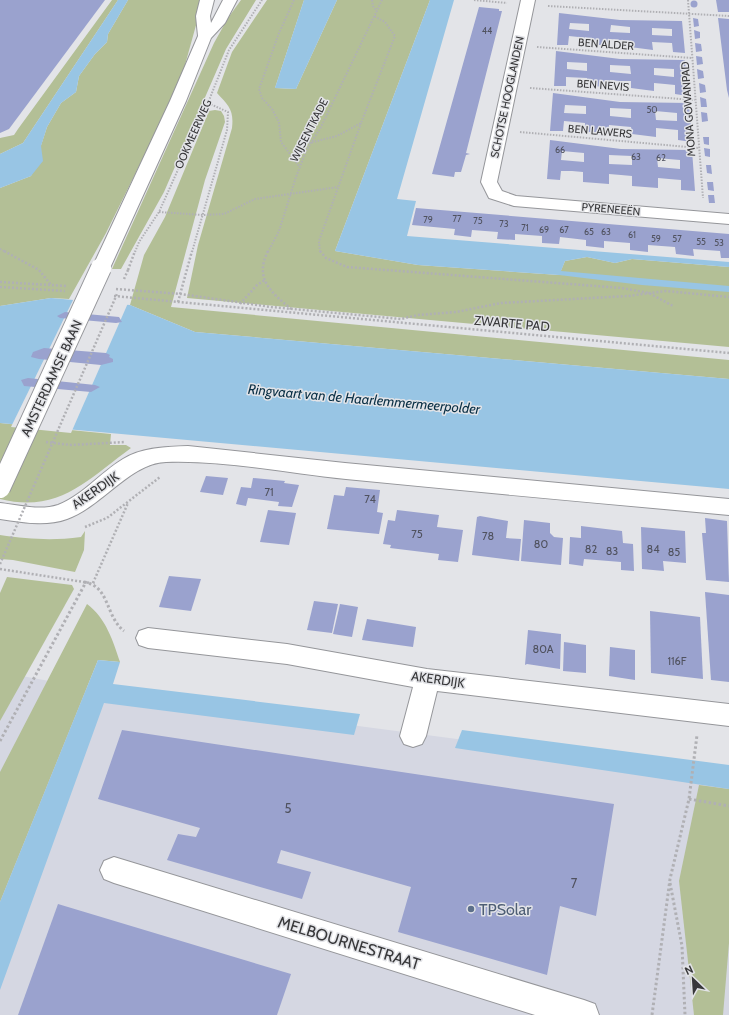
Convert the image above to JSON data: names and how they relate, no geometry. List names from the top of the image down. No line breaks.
{"streets":{"street":["SCHOTSE HOOGLANDEN","PYRENEEËN","AMSTERDAMSE BAAN","AKERDIJK","MELBOURNESTRAAT"],"path":["BEN ALDER","BEN NEVIS","MONA GOWANPAD","WIJSENTKADE","BEN LAWERS","OOKMEERWEG","ZWARTE PAD"]},"crossings":[["BEN ALDER","SCHOTSE HOOGLANDEN"],["BEN ALDER","MONA GOWANPAD"],["BEN NEVIS","SCHOTSE HOOGLANDEN"],["BEN NEVIS","MONA GOWANPAD"],["SCHOTSE HOOGLANDEN","BEN LAWERS"],["SCHOTSE HOOGLANDEN","PYRENEEËN"],["MONA GOWANPAD","BEN LAWERS"],["MONA GOWANPAD","PYRENEEËN"]],"water":["Ringvaart van de Haarlemmermeerpolder"],"places":["TPSolar"],"house_numbers":["44","50","66","63","62","77","79","75","73","71","69","67","65","63","61","59","57","55","53","71","74","75","78","80","82","84","83","85","80A","116F","5","7"],"north":"top left"}
